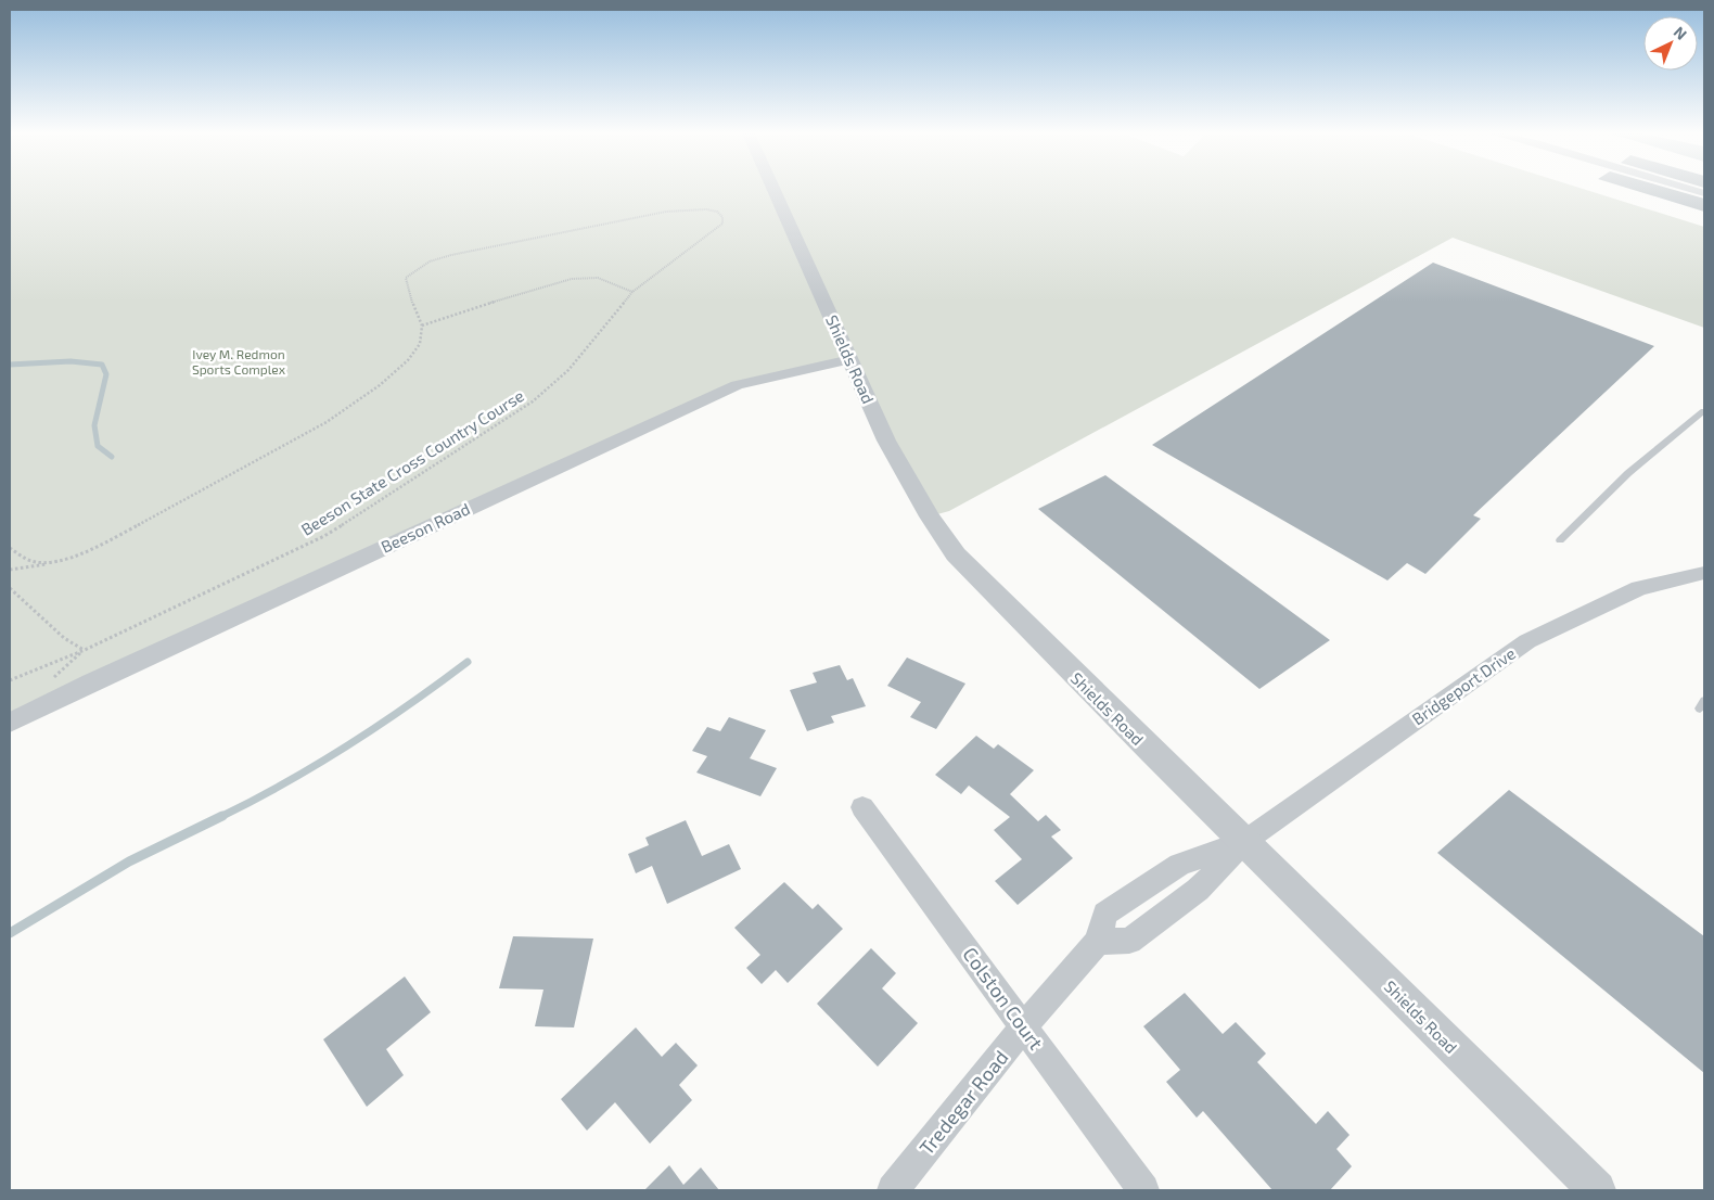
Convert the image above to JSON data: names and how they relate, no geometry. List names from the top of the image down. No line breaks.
{"streets":{"street":["Shields Road","Beeson Road","Bridgeport Drive","Colston Court","Tredegar Road"],"path":["Beeson State Cross Country Course"]},"crossings":[["Shields Road","Beeson Road"],["Shields Road","Bridgeport Drive"],["Shields Road","Tredegar Road"],["Bridgeport Drive","Tredegar Road"],["Colston Court","Tredegar Road"]],"parks":["Ivey M. Redmon Sports Complex"],"north":"top right"}
